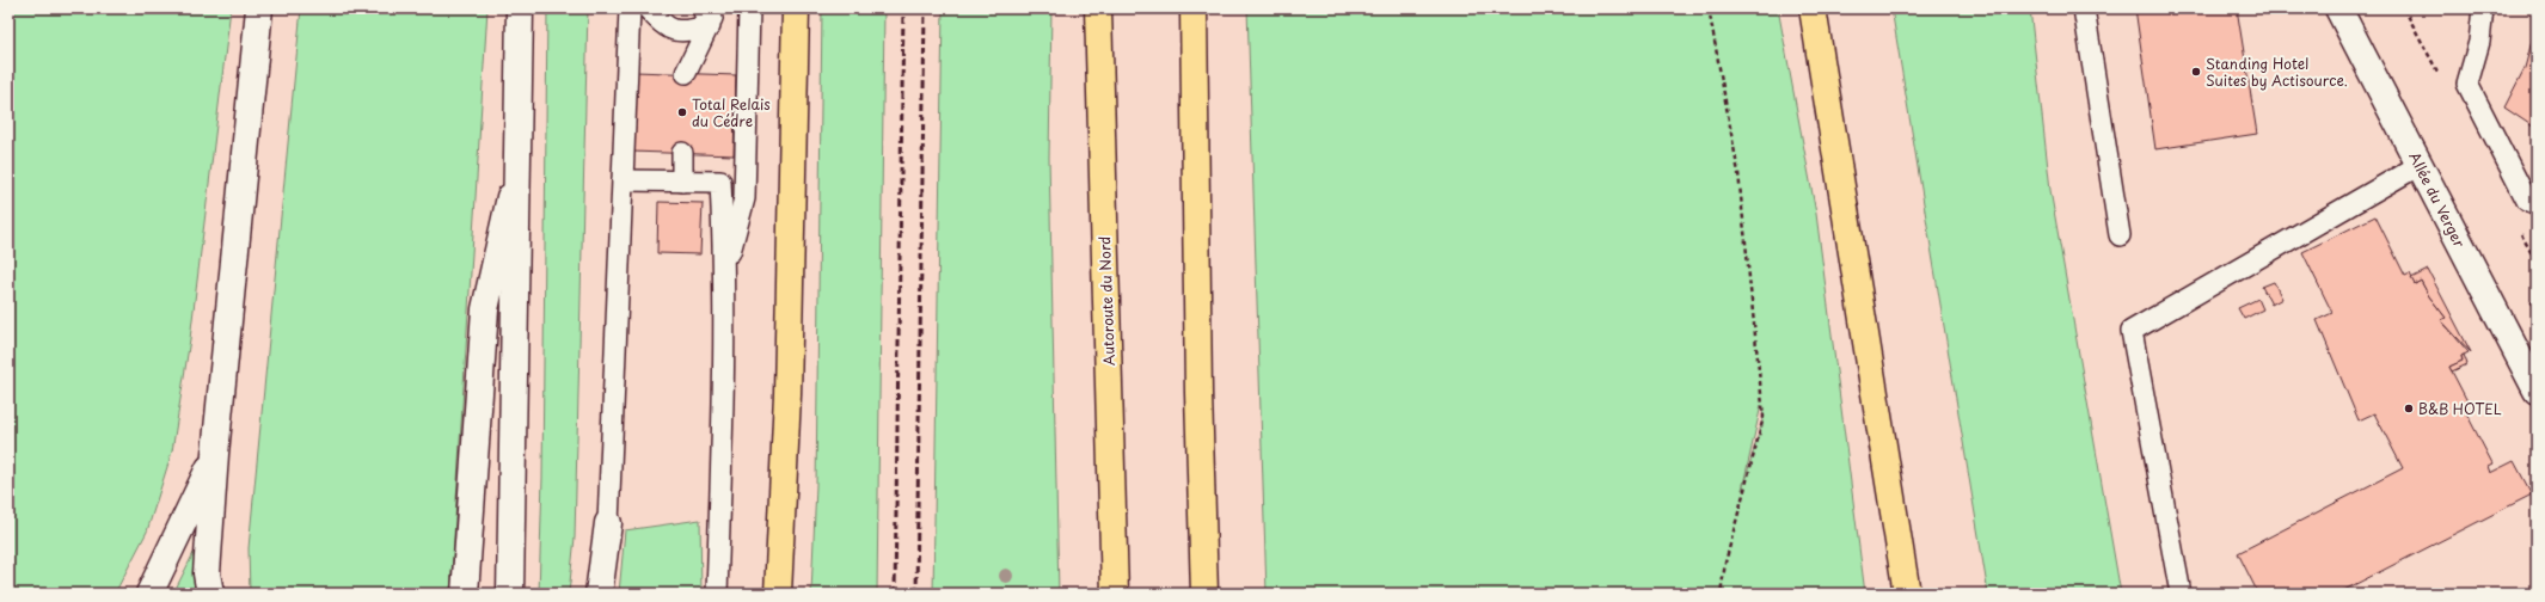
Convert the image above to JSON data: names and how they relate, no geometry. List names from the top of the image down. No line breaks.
{"streets":{"highway":["Autoroute du Nord"],"street":["Allée du Verger"]},"places":["Standing Hotel Suites by Actisource.","Total Relais du Cédre","B&B HOTEL"]}
